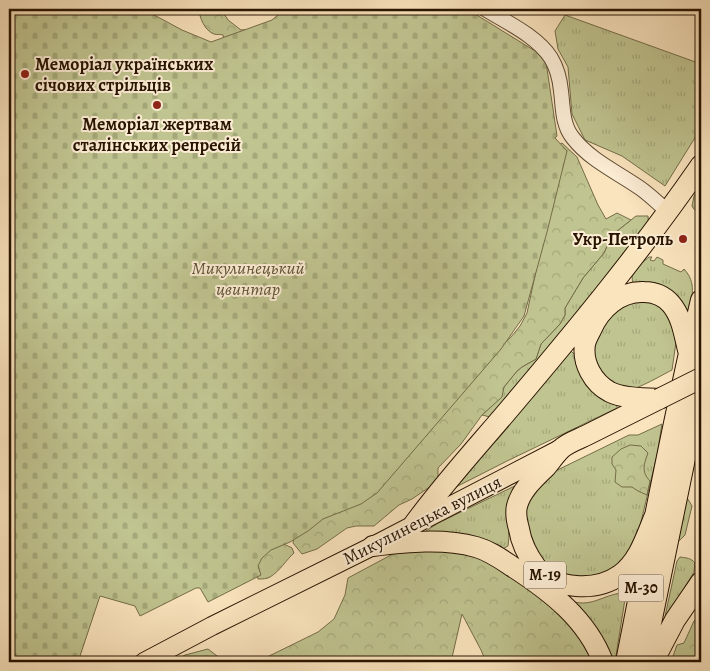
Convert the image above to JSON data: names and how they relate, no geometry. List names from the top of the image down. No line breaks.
{"streets":{"highway":["Микулинецька вулиця","М-19","М-30"]},"crossings":[["Микулинецька вулиця","М-19"],["Микулинецька вулиця","М-30"],["М-19","М-30"]],"parks":["Микулинецький цвинтар"],"places":["Меморіал українських січових стрільців","Меморіал жертвам сталінських репресій","Укр-Петроль"]}
